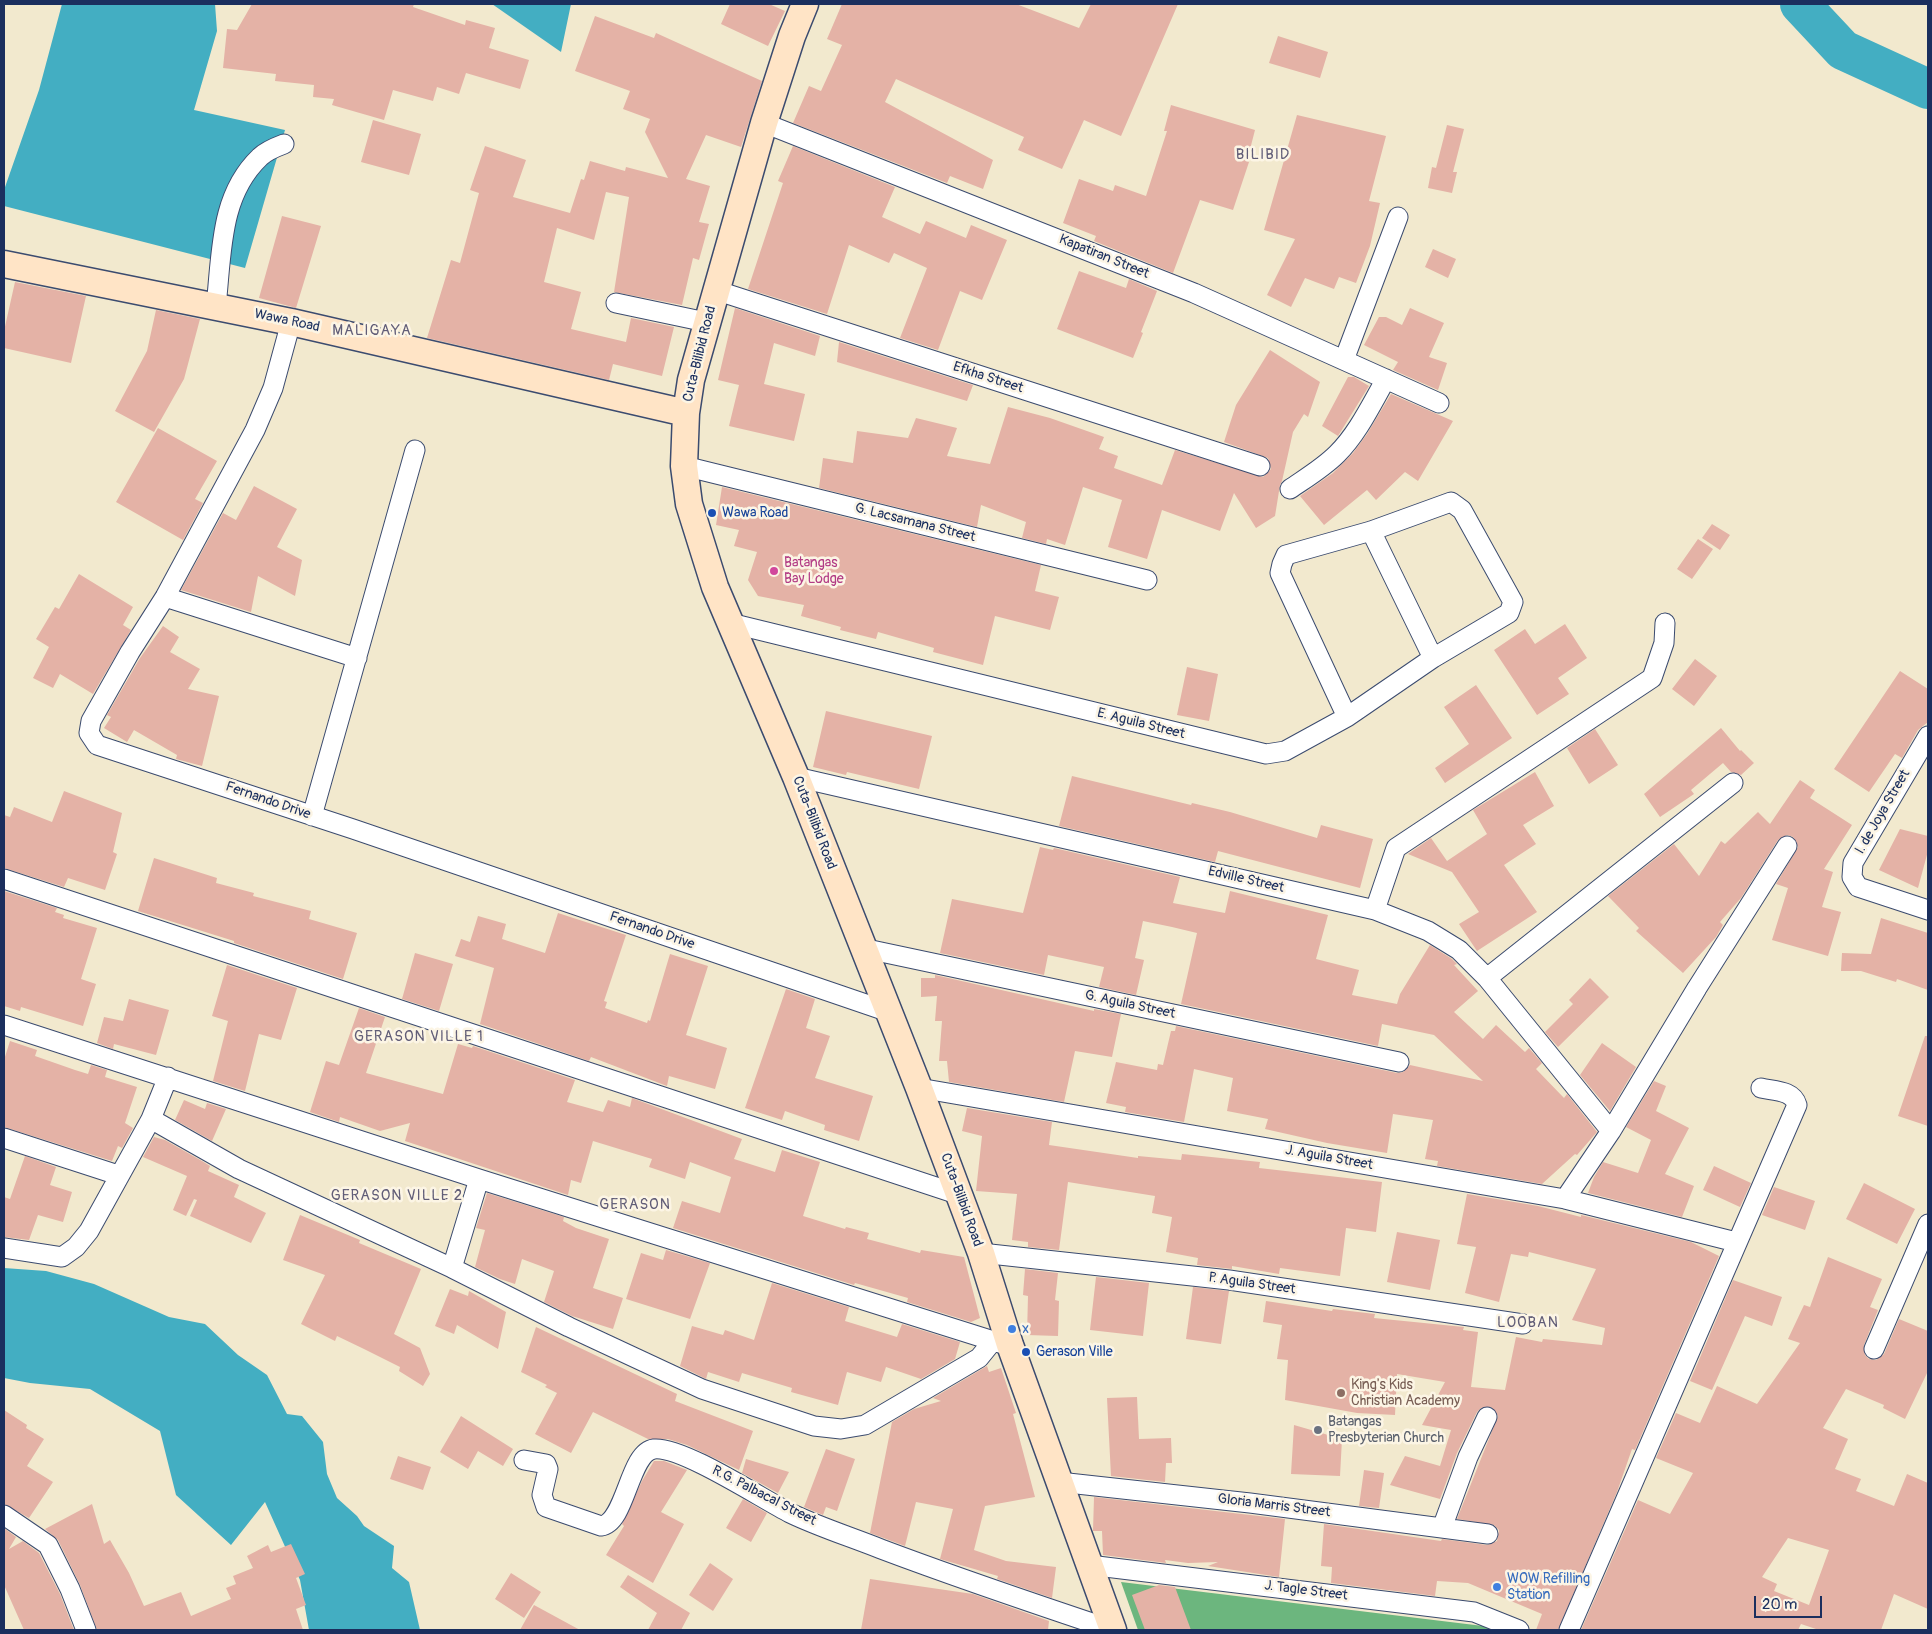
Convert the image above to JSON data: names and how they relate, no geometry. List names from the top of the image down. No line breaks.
{"streets":{"street":["Kapatiran Street","Wawa Road","Cuta-Bilibid Road","Efkha Street","G. Lacsamana Street","E. Aguila Street","Fernando Drive","I. de Joya Street","Edville Street","G. Aguila Street","J. Aguila Street","P. Aguila Street","R.G. Palbacal Street","Gloria Marris Street","J. Tagle Street"]},"crossings":[["Kapatiran Street","Cuta-Bilibid Road"],["Wawa Road","Cuta-Bilibid Road"],["Wawa Road","Fernando Drive"],["Cuta-Bilibid Road","Efkha Street"],["Cuta-Bilibid Road","G. Lacsamana Street"],["Cuta-Bilibid Road","E. Aguila Street"],["Cuta-Bilibid Road","Fernando Drive"],["Cuta-Bilibid Road","Edville Street"],["Cuta-Bilibid Road","G. Aguila Street"],["Cuta-Bilibid Road","J. Aguila Street"],["Cuta-Bilibid Road","P. Aguila Street"],["Cuta-Bilibid Road","R.G. Palbacal Street"],["Cuta-Bilibid Road","Gloria Marris Street"],["Cuta-Bilibid Road","J. Tagle Street"]],"districts":["BILIBID","MALIGAYA","GERASON VILLE 1","GERASON VILLE 2","GERASON","LOOBAN"],"places":["Wawa Road","Batangas Bay Lodge","x","Gerason Ville","King's Kids Christian Academy","Batangas Presbyterian Church","WOW Refilling Station"],"scale_bar":"20 m"}
